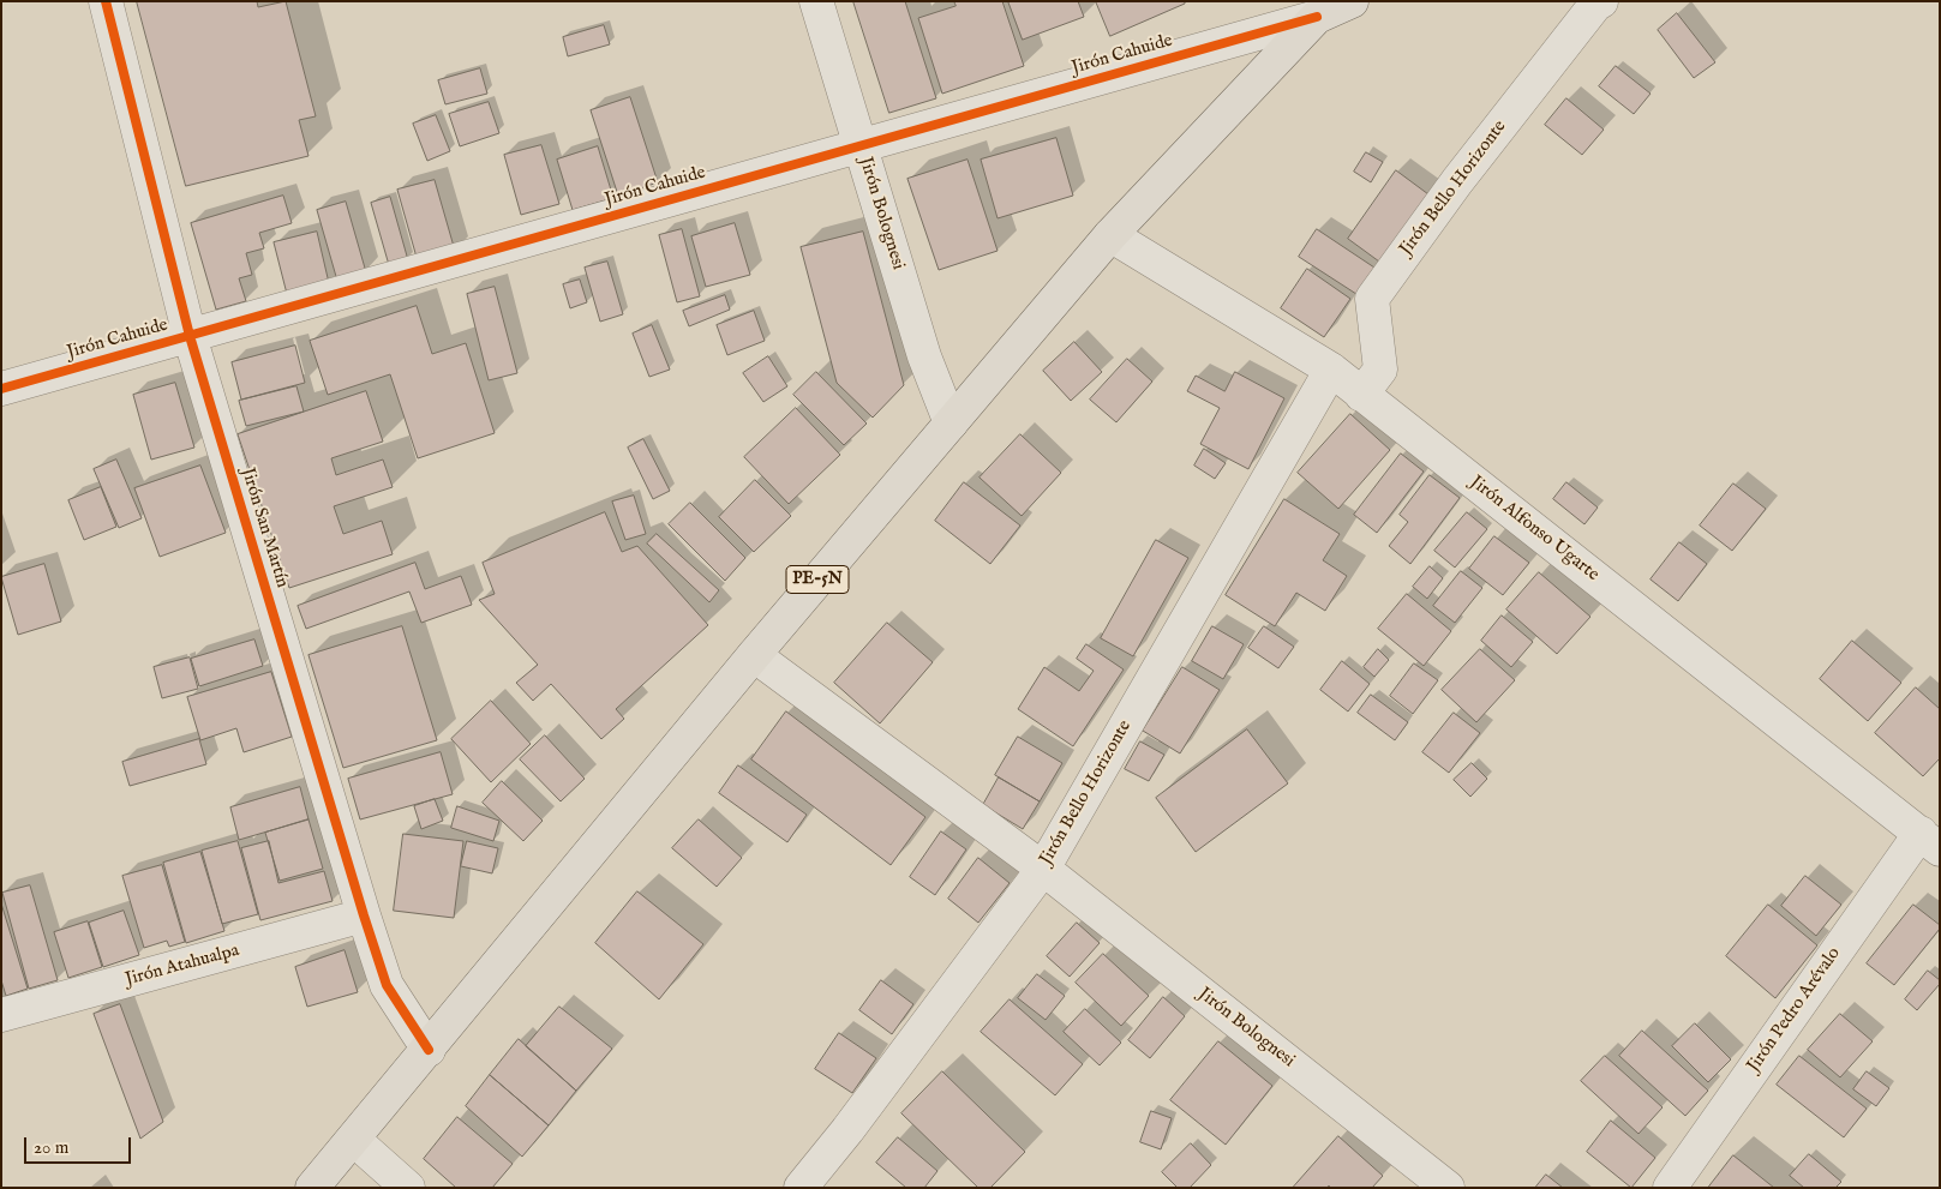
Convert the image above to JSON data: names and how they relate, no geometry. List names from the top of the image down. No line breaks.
{"streets":{"highway":["PE-5N"],"street":["Jirón Cahuide","Jirón Bello Horizonte","Jirón Bolognesi","Jirón San Martín","Jirón Alfonso Ugarte","Jirón Atahualpa","Jirón Pedro Arévalo"]},"crossings":[["Jirón Cahuide","Jirón Bolognesi"],["Jirón Cahuide","Jirón San Martín"],["Jirón Cahuide","PE-5N"],["Jirón Bello Horizonte","Jirón Bolognesi"],["Jirón Bello Horizonte","Jirón Alfonso Ugarte"],["Jirón Bolognesi","PE-5N"],["Jirón San Martín","PE-5N"],["Jirón San Martín","Jirón Atahualpa"],["Jirón Alfonso Ugarte","PE-5N"],["Jirón Alfonso Ugarte","Jirón Pedro Arévalo"]],"scale_bar":"20 m"}
